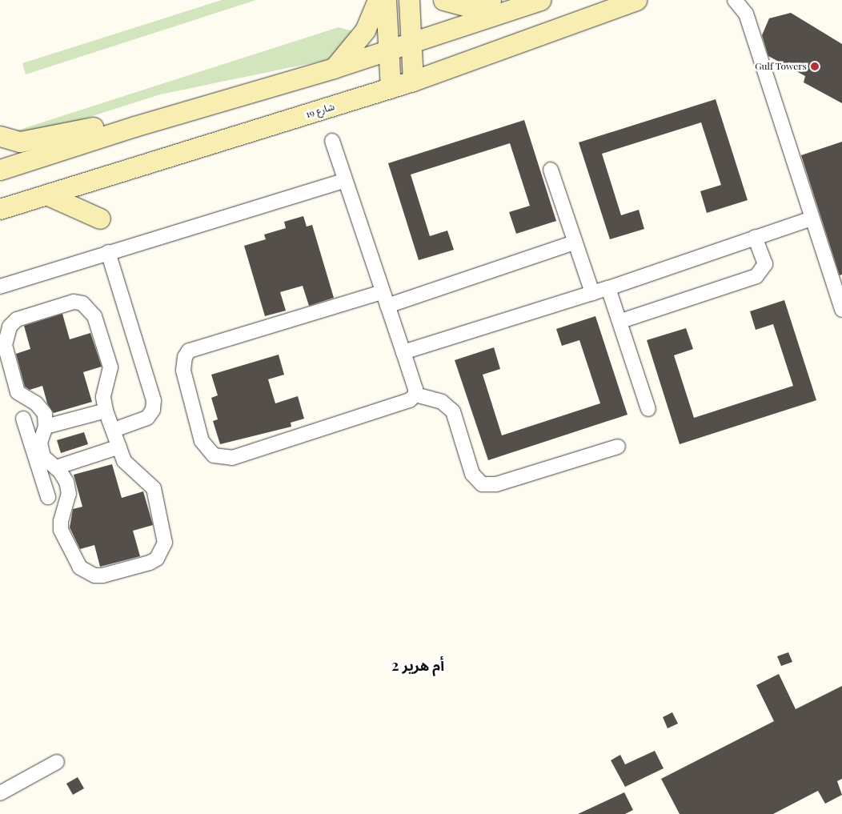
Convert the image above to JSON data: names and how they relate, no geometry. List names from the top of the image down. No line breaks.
{"streets":{"main road":["شارع 19"]},"districts":["أم هرير 2"],"places":["Gulf Towers"]}
